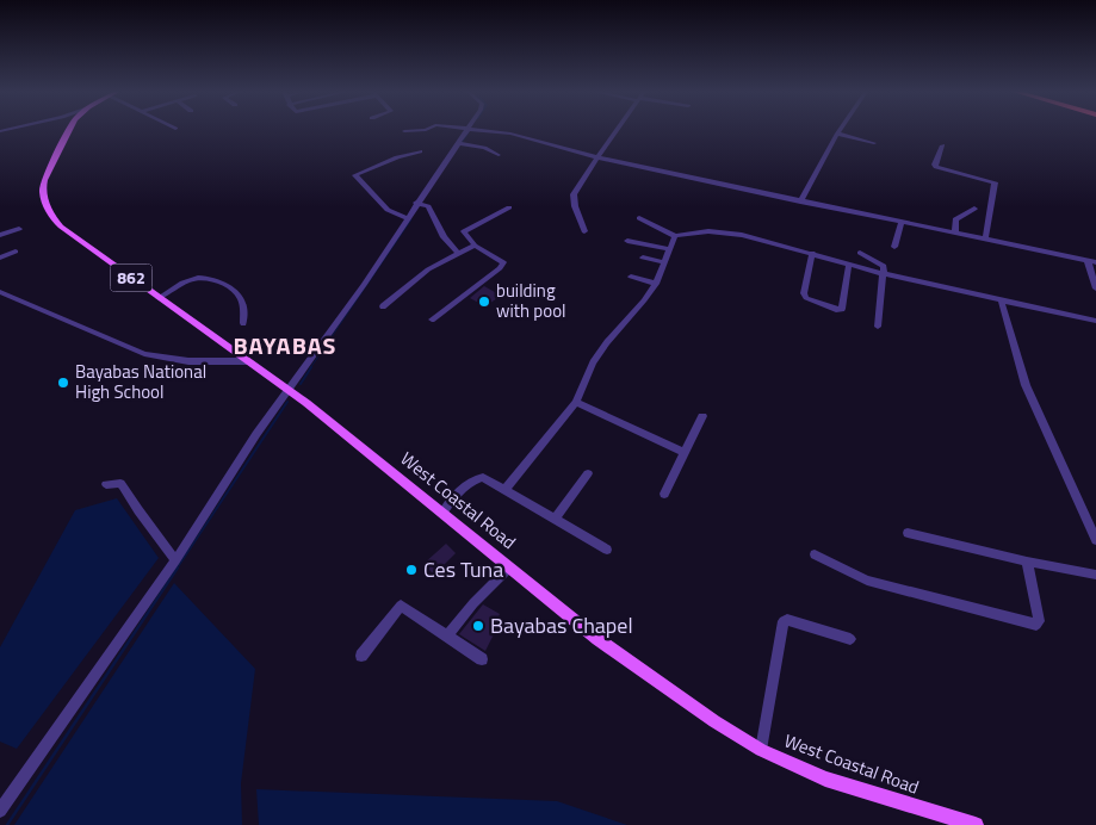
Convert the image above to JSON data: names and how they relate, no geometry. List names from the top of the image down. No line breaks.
{"streets":{"main road":["862","West Coastal Road"]},"districts":["BAYABAS"],"places":["building with pool","Bayabas National High School","Ces Tuna","Bayabas Chapel"]}
